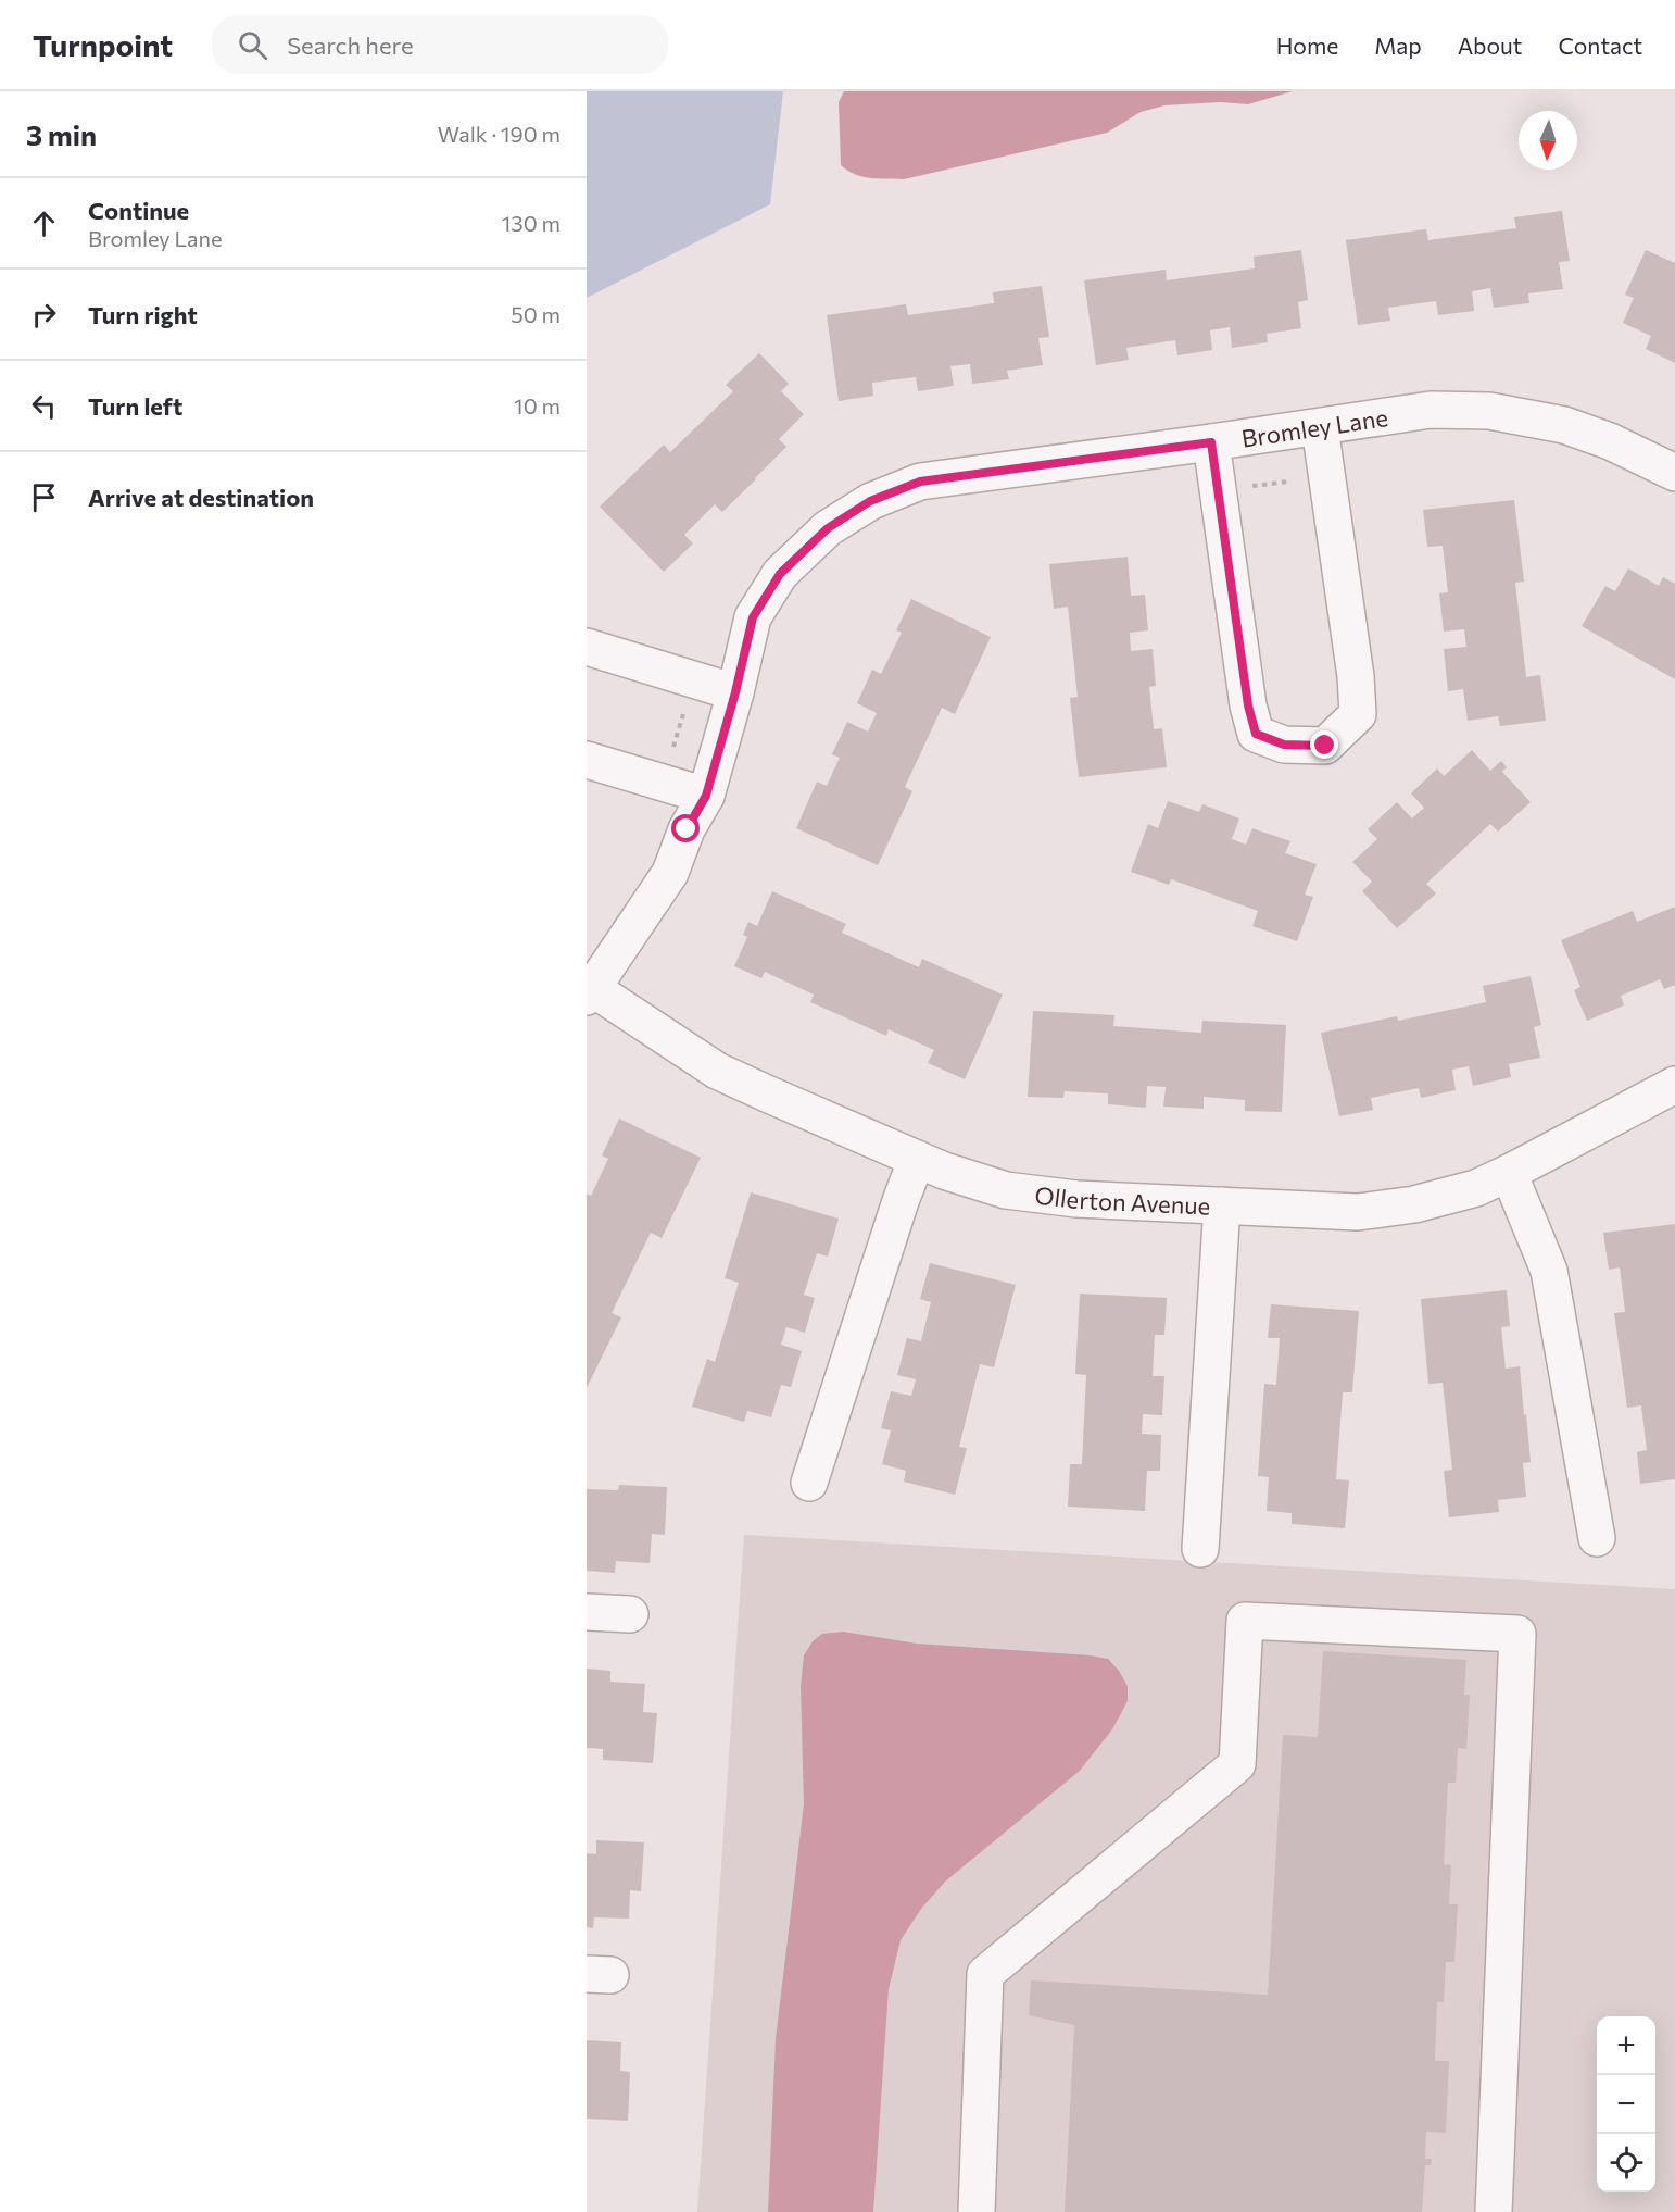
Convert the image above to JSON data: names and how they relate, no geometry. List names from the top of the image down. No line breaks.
{"streets":{"street":["Bromley Lane","Ollerton Avenue"]},"crossings":[["Bromley Lane","Ollerton Avenue"]],"north":"bottom","page":{"header":"Turnpoint","search":"Search here","nav":["Home","Map","About","Contact"],"heading":["3 min","Walk · 190 m"],"list":[["Continue","Bromley Lane","130 m"],["Turn right","50 m"],["Turn left","10 m"],"Arrive at destination"],"map_buttons":["+","−"]}}
